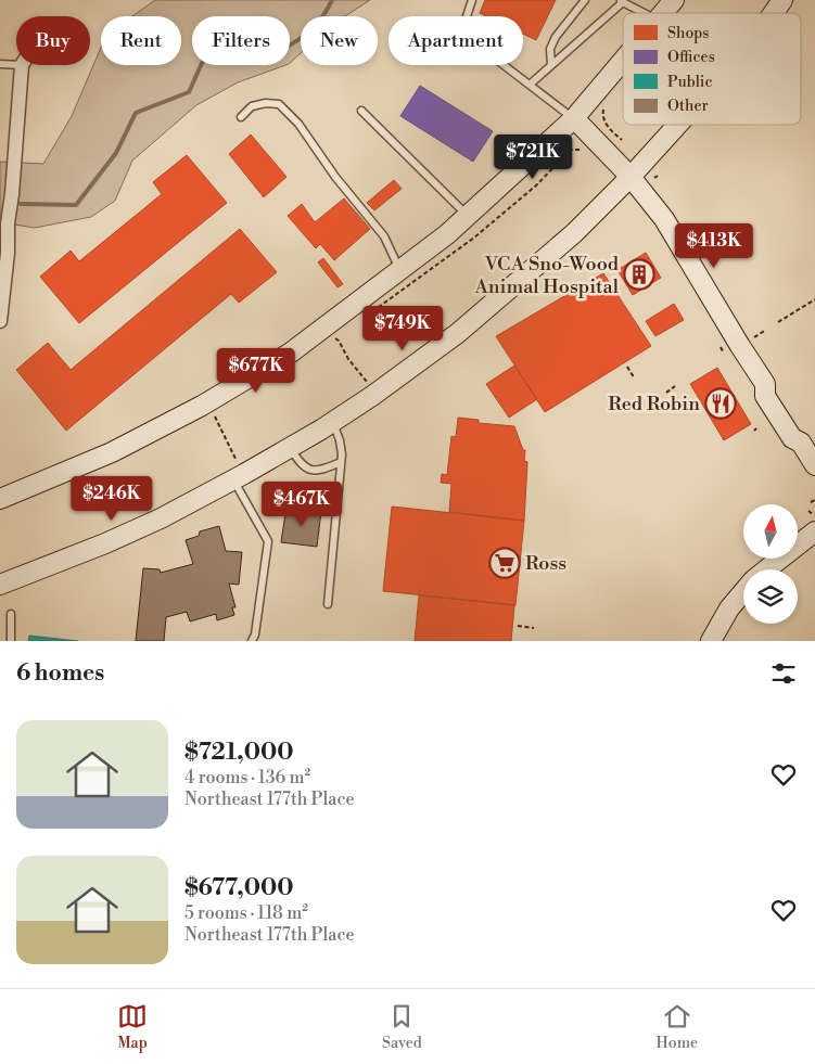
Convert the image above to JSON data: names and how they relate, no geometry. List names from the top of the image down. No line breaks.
{"places":{"building":["VCA Sno-Wood Animal Hospital"],"restaurant":["Red Robin"],"supermarket":["Ross"]},"legend":["Shops","Offices","Public","Other"],"north":"top","page":{"chip":["Buy","Rent","Filters","New","Apartment"],"price":["$721K","$413K","$749K","$677K","$246K","$467K"],"heading":"6 homes","list":[{"name":"$721,000","note":"4 rooms · 136 m² · Northeast 177th Place"},{"name":"$677,000","note":"5 rooms · 118 m² · Northeast 177th Place"}],"tabs":["Map","Saved","Home"]}}
